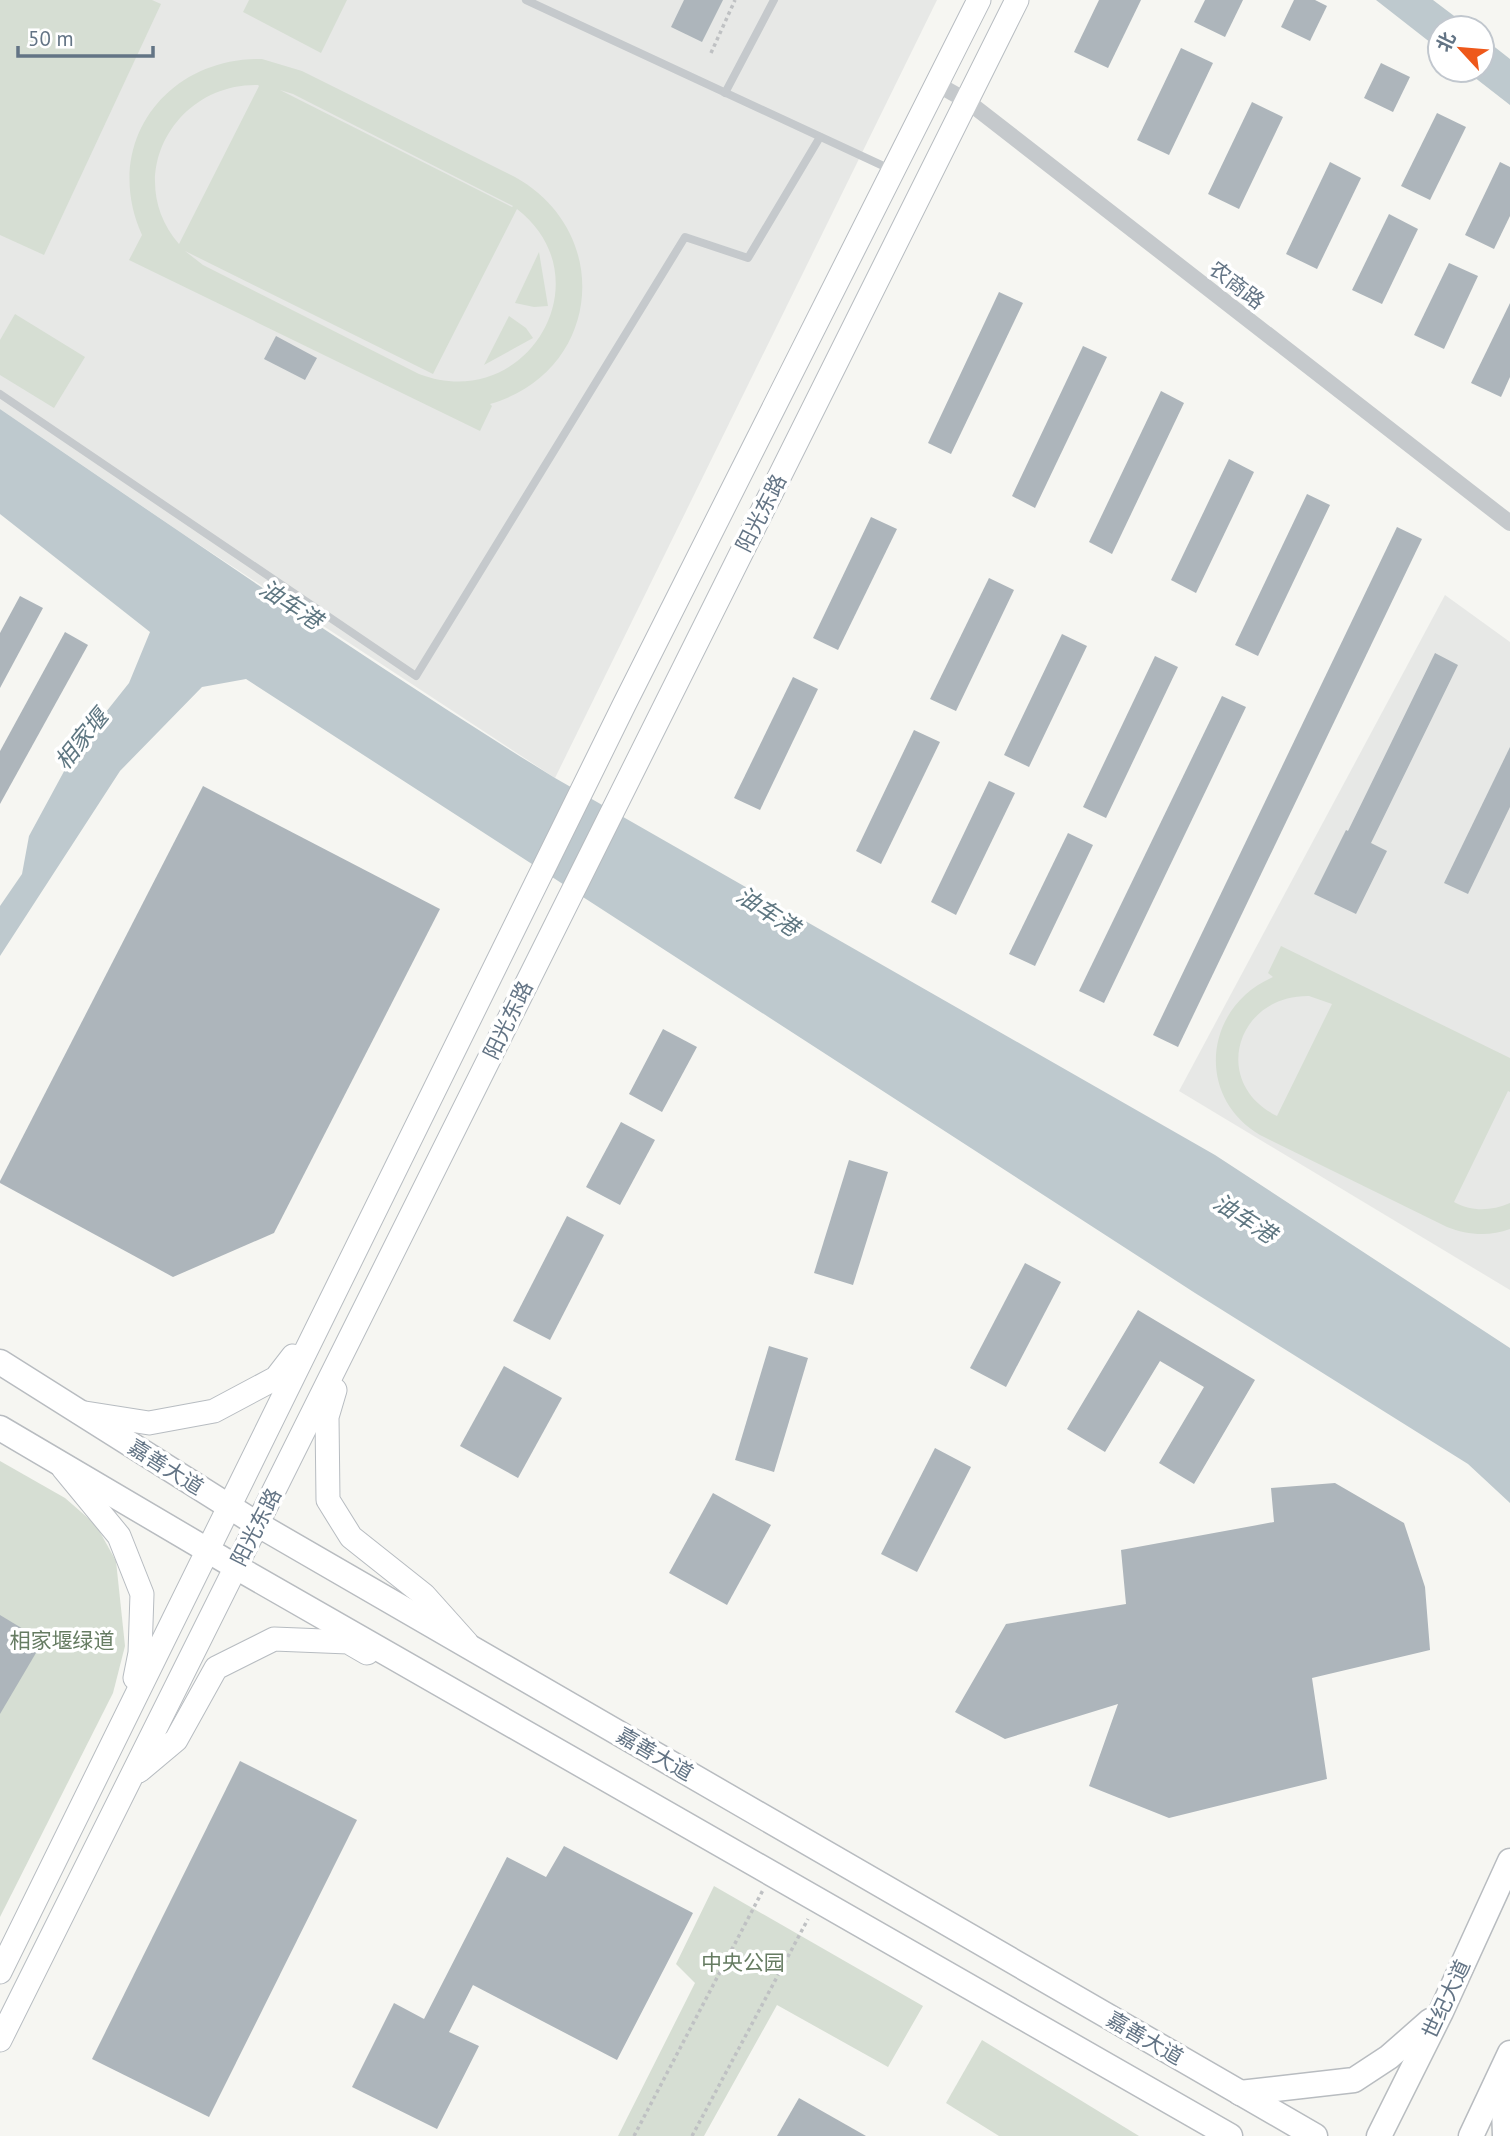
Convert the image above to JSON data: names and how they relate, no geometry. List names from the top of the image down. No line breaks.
{"streets":{"main road":["阳光东路","嘉善大道","世纪大道"],"street":["农商路"]},"crossings":[["农商路","阳光东路"],["阳光东路","嘉善大道"]],"water":["油车港","相家堰"],"parks":["相家堰绿道","中央公园"],"scale_bar":"50 m","north":"top left"}
